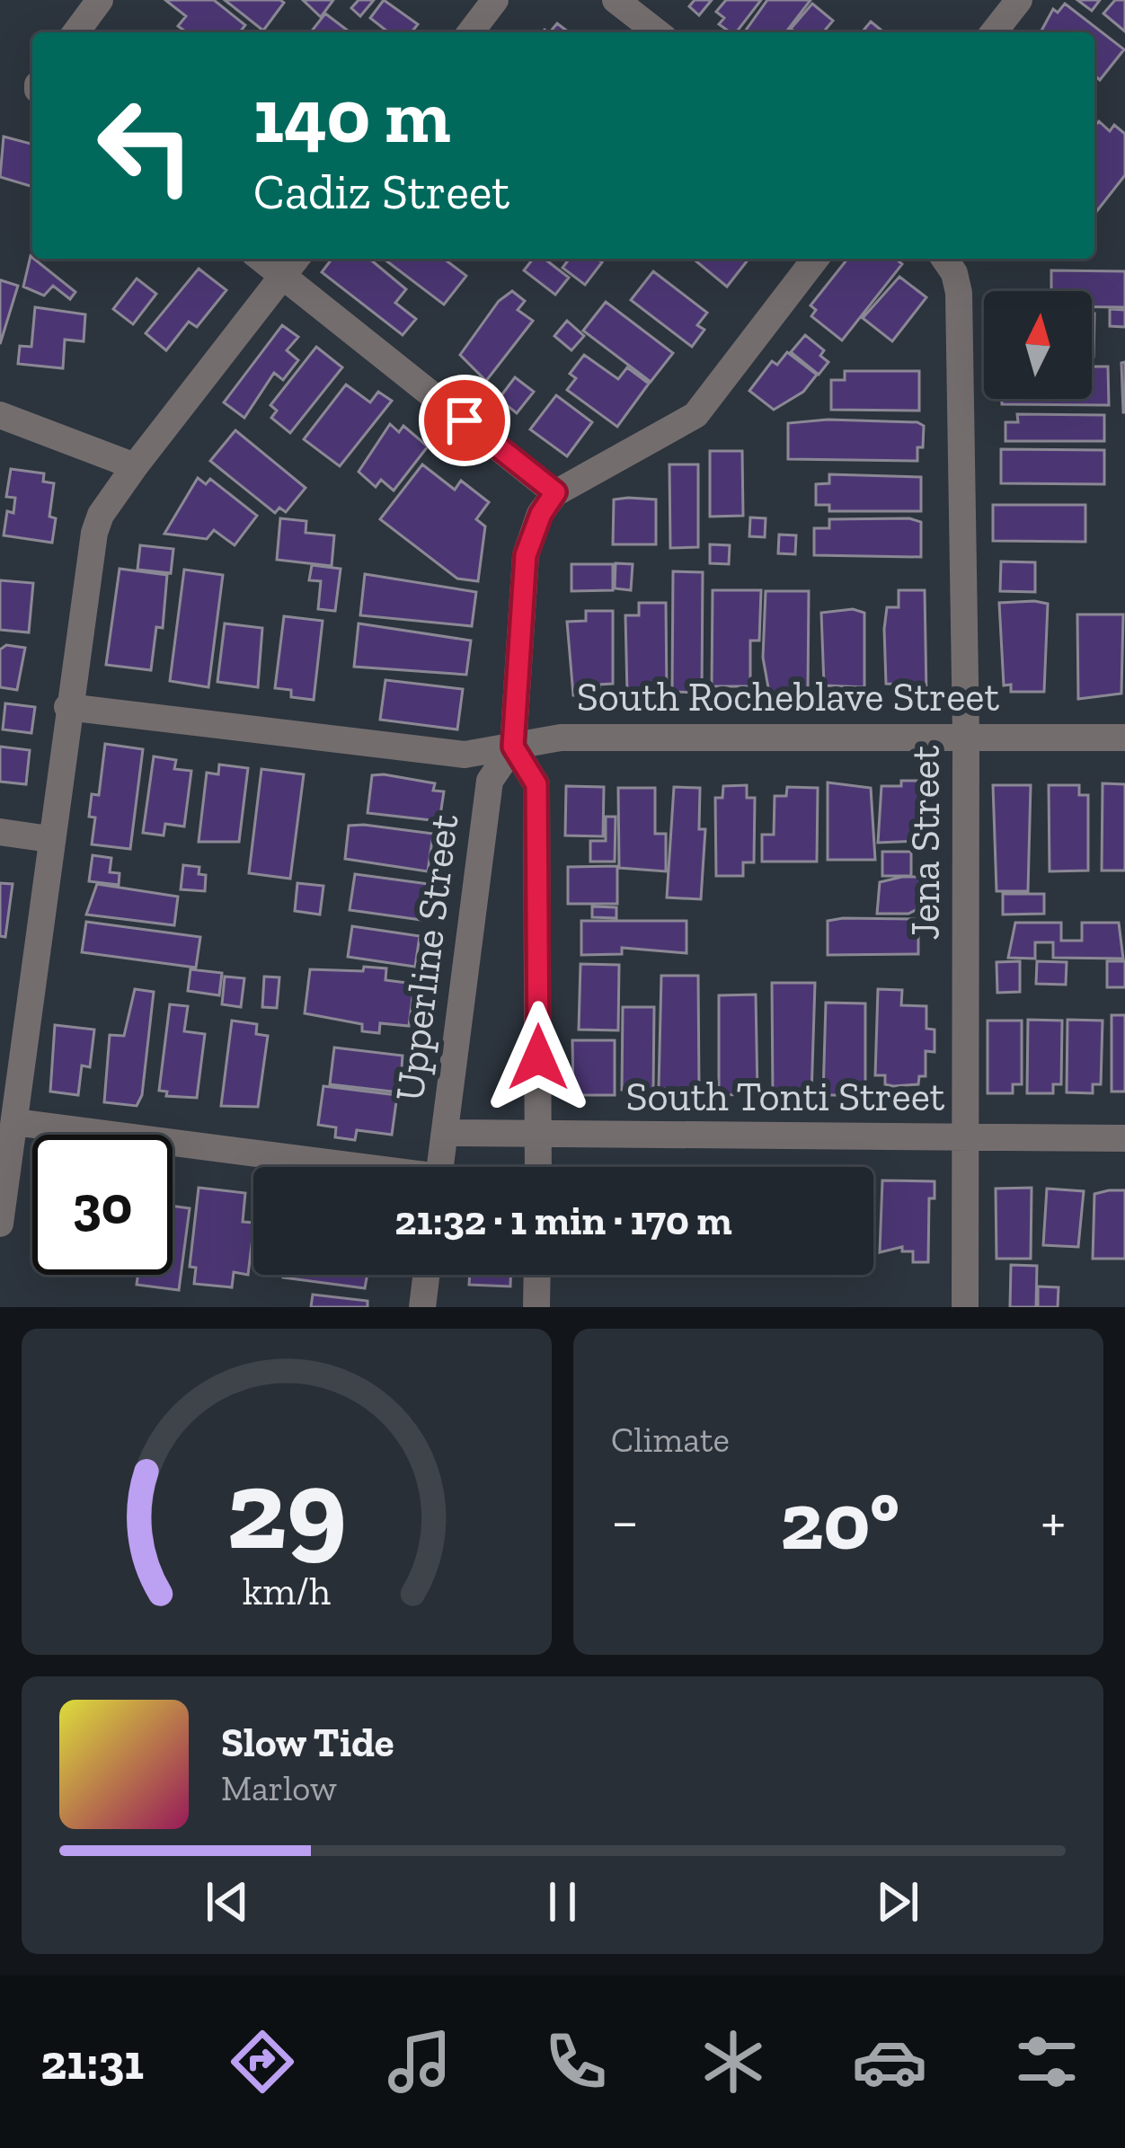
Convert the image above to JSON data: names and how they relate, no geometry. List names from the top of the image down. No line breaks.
{"streets":{"street":["South Rocheblave Street","Jena Street","Upperline Street","South Tonti Street"]},"crossings":[["South Rocheblave Street","Jena Street"],["South Rocheblave Street","Upperline Street"],["Jena Street","South Tonti Street"],["Upperline Street","South Tonti Street"]],"north":"top","page":{"turn":["140 m","Cadiz Street"],"limit":"30","trip":"21:32 · 1 min · 170 m","tile":"Climate","heat":["−","20°","+"],"song":["Slow Tide","Marlow"],"tabs":"21:31","gauge":["29","km/h"]}}
